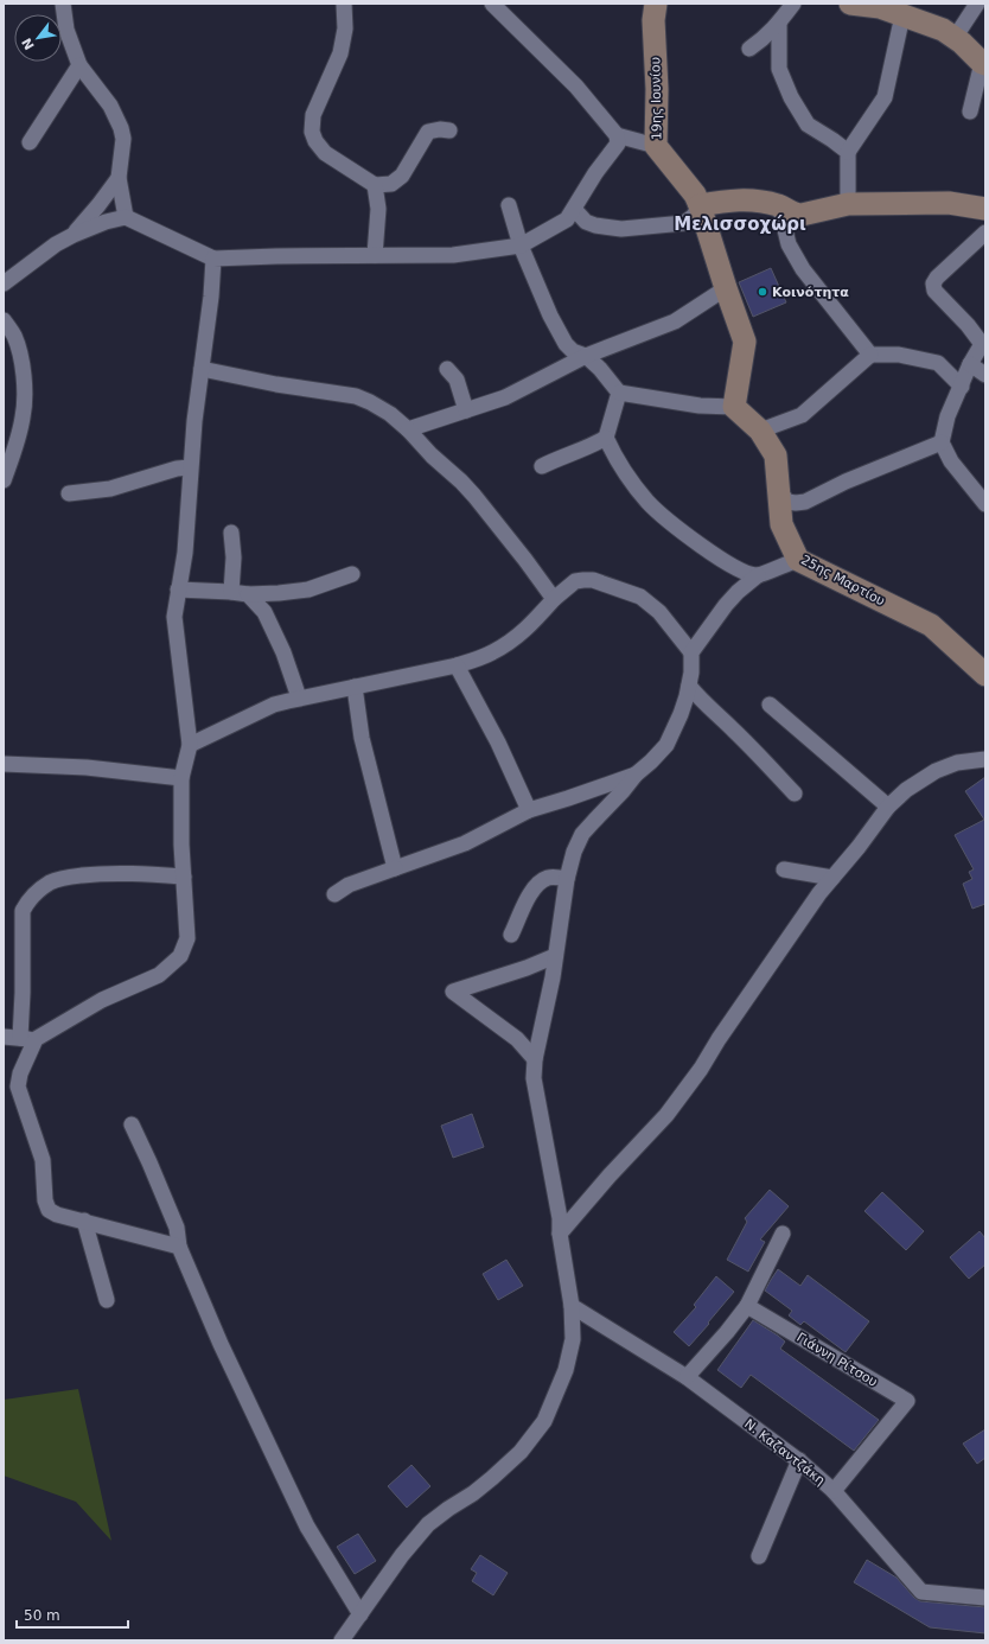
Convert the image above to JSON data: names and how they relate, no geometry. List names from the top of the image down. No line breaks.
{"streets":{"main road":["19ης Ιουνίου","25ης Μαρτίου"],"street":["Γιάννη Ρίτσου","Ν. Καζαντζάκη"]},"crossings":[["Γιάννη Ρίτσου","Ν. Καζαντζάκη"]],"districts":["Μελισσοχώρι"],"places":["Κοινότητα"],"scale_bar":"50 m","north":"bottom left"}
